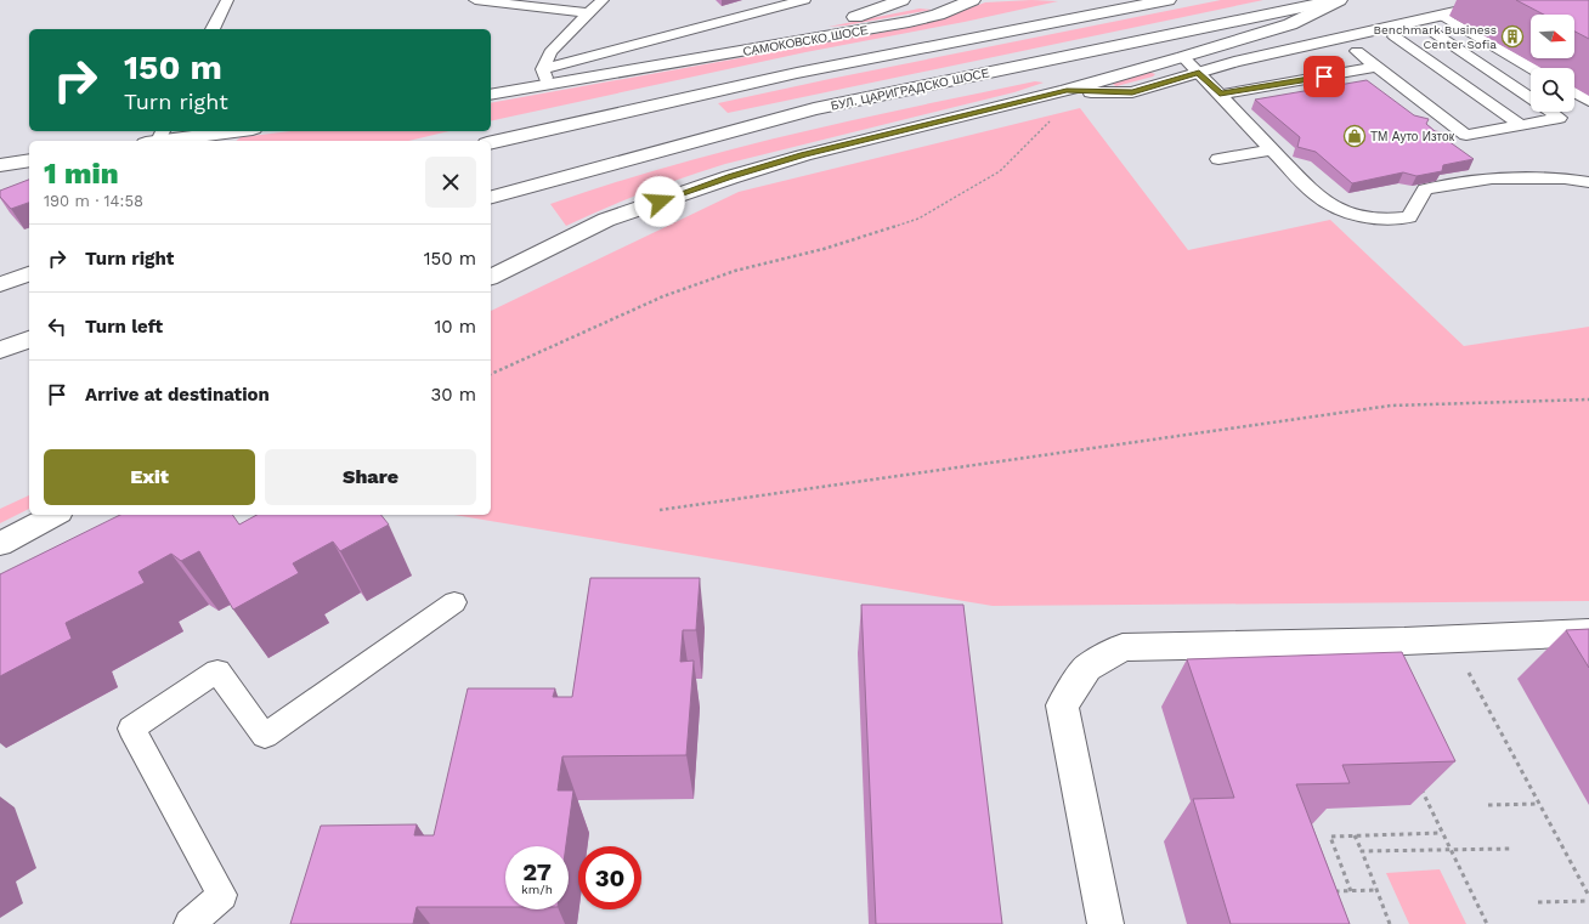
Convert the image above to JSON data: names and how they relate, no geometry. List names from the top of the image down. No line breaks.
{"streets":{"main road":["САМОКОВСКО ШОСЕ","БУЛ. ЦАРИГРАДСКО ШОСЕ"]},"places":{"building":["Benchmark Business Center Sofia"],"shop":["ТМ Ауто Изток"]},"north":"right","page":{"turn":["150 m","Turn right"],"heading":["1 min","190 m · 14:58"],"list":[{"name":"Turn right","value":"150 m"},{"name":"Turn left","value":"10 m"},{"name":"Arrive at destination","value":"30 m"}],"buttons":["Exit","Share"],"speed":"27 km/h","limit":"30"}}
